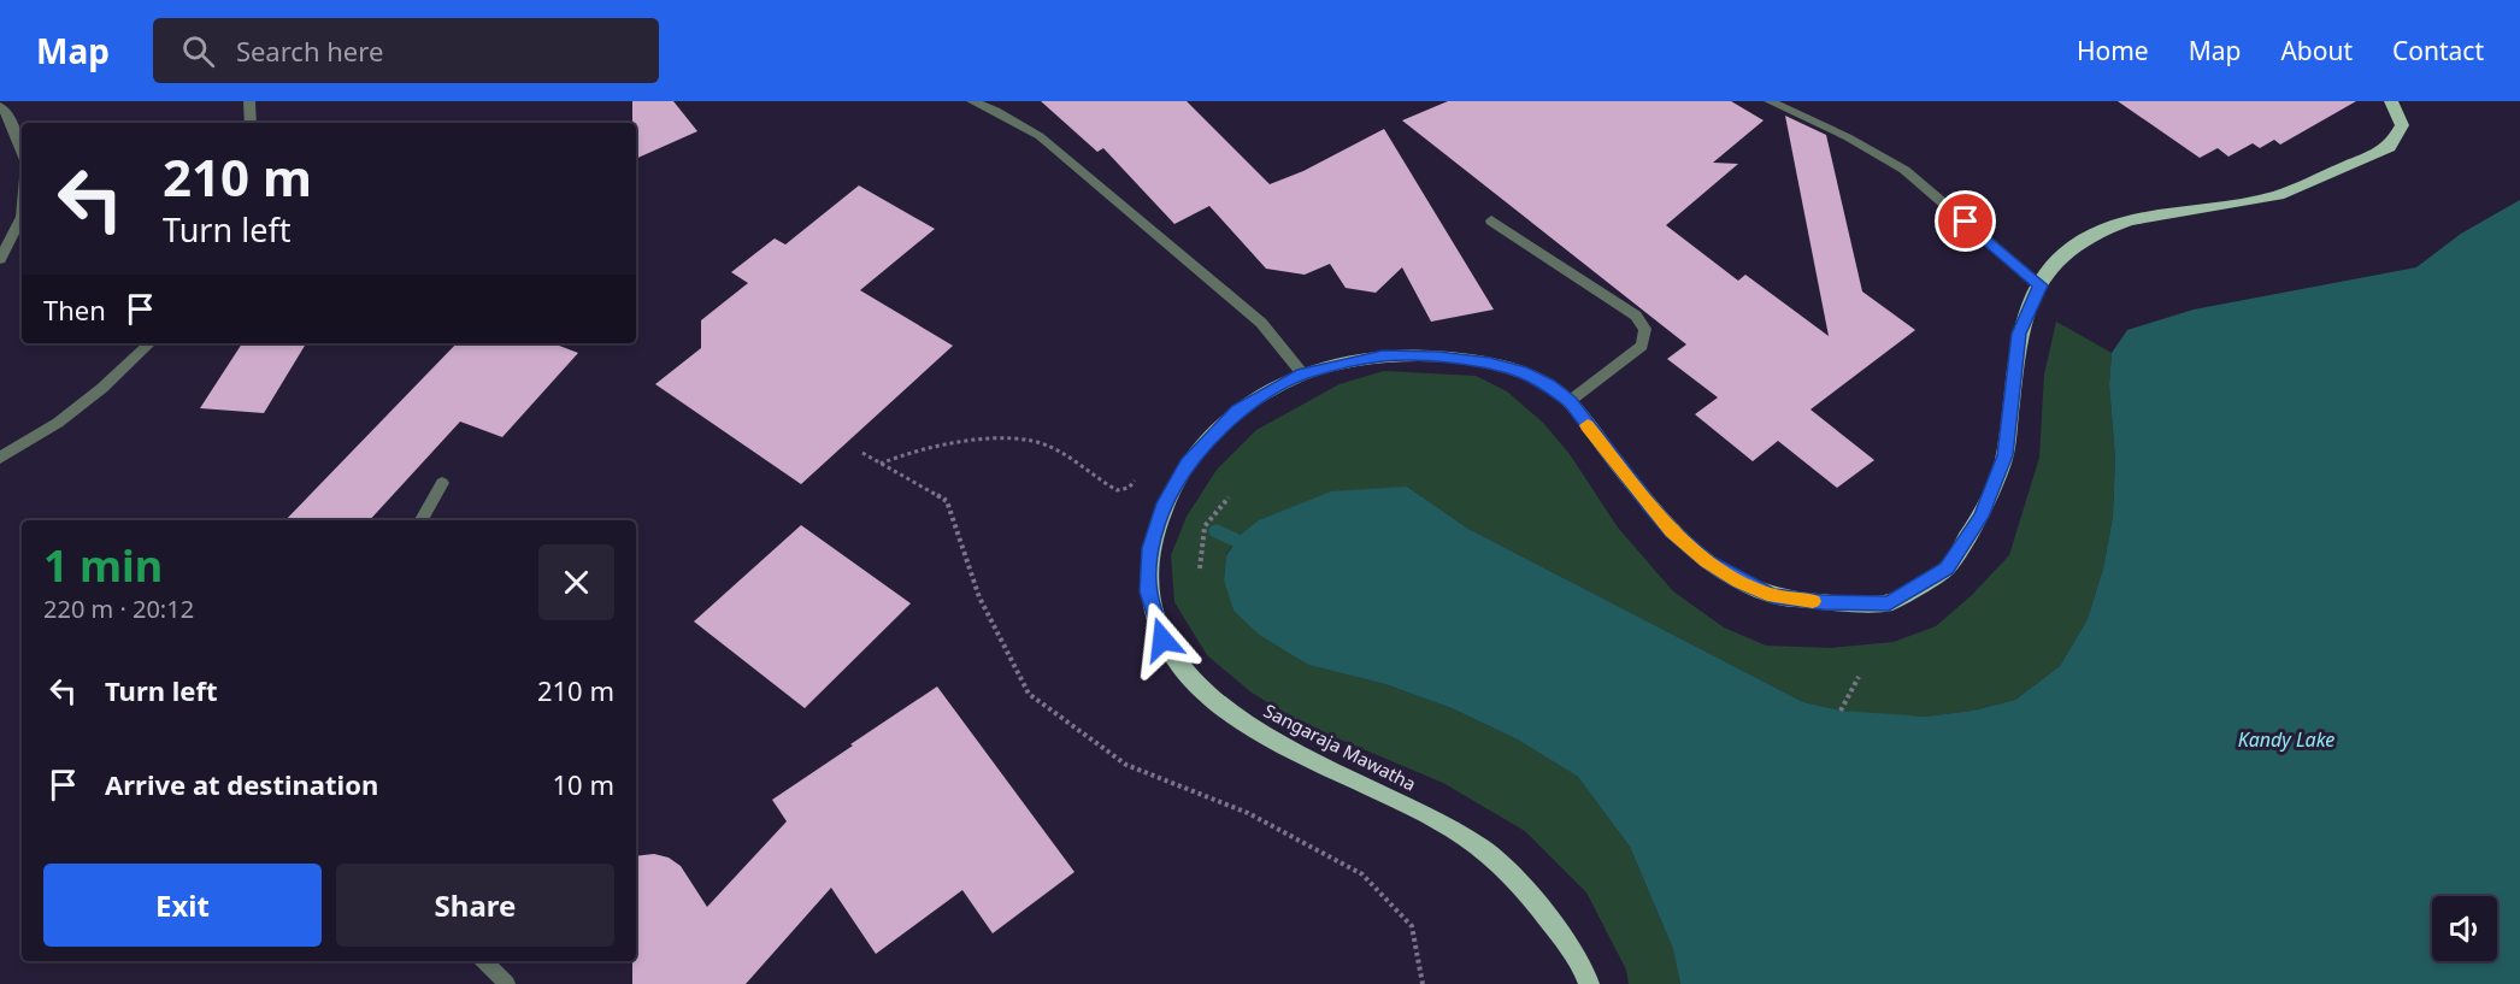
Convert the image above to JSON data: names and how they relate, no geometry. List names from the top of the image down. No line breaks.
{"streets":{"main road":["Sangaraja Mawatha"]},"water":["Kandy Lake"],"page":{"header":"Map","search":"Search here","nav":["Home","Map","About","Contact"],"turn":["210 m","Turn left"],"then":"Then","heading":["1 min","220 m · 20:12"],"list":[{"name":"Turn left","value":"210 m"},{"name":"Arrive at destination","value":"10 m"}],"buttons":["Exit","Share"]}}
